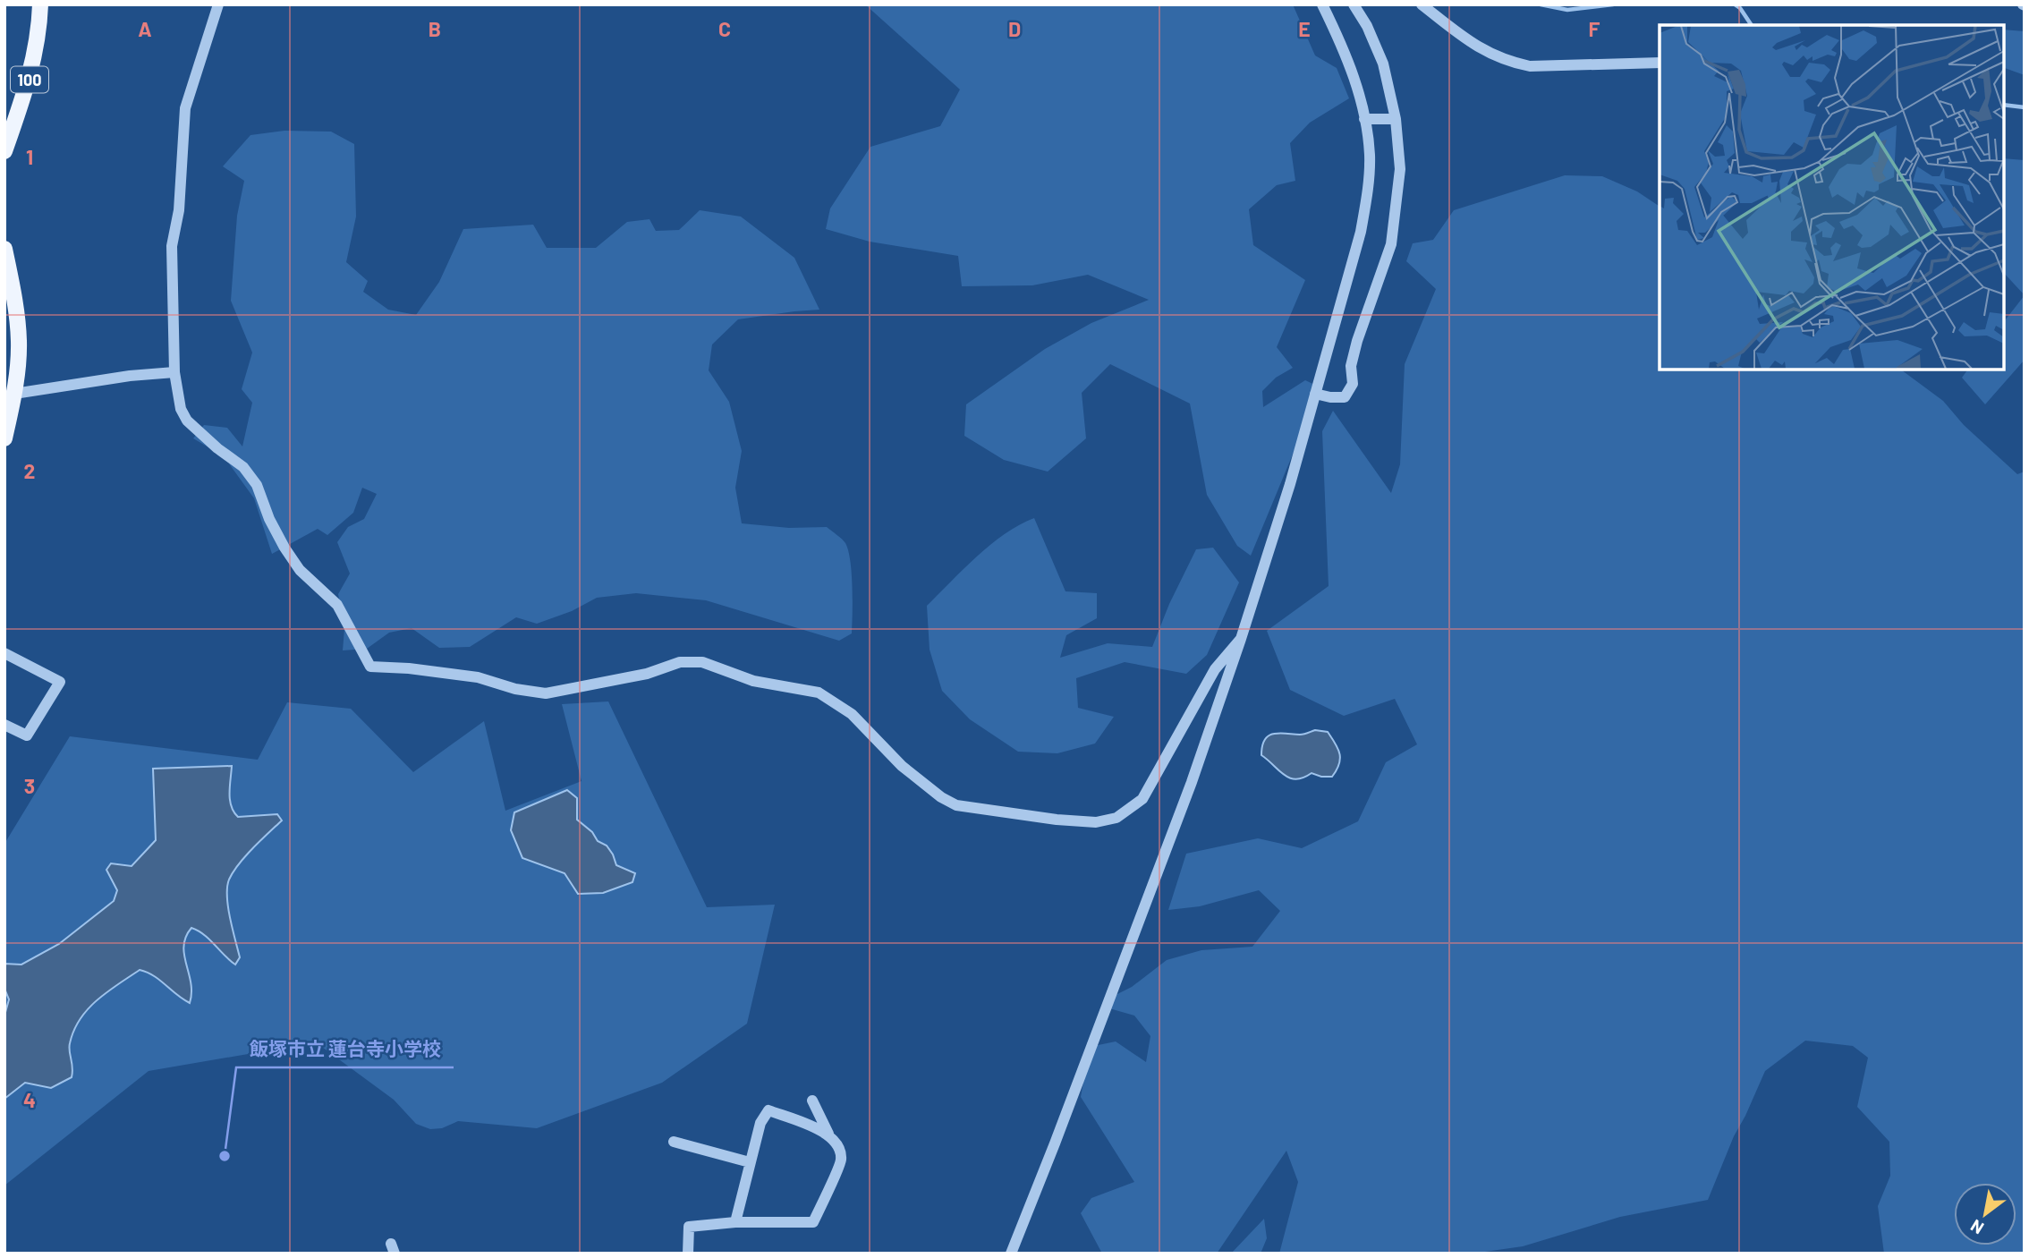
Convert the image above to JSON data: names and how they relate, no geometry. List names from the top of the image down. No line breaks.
{"streets":{"main road":["100"]},"places":["飯塚市立 蓮台寺小学校"],"north":"bottom left","grid":{"columns":["A","B","C","D","E","F"],"rows":["1","2","3","4"]}}
